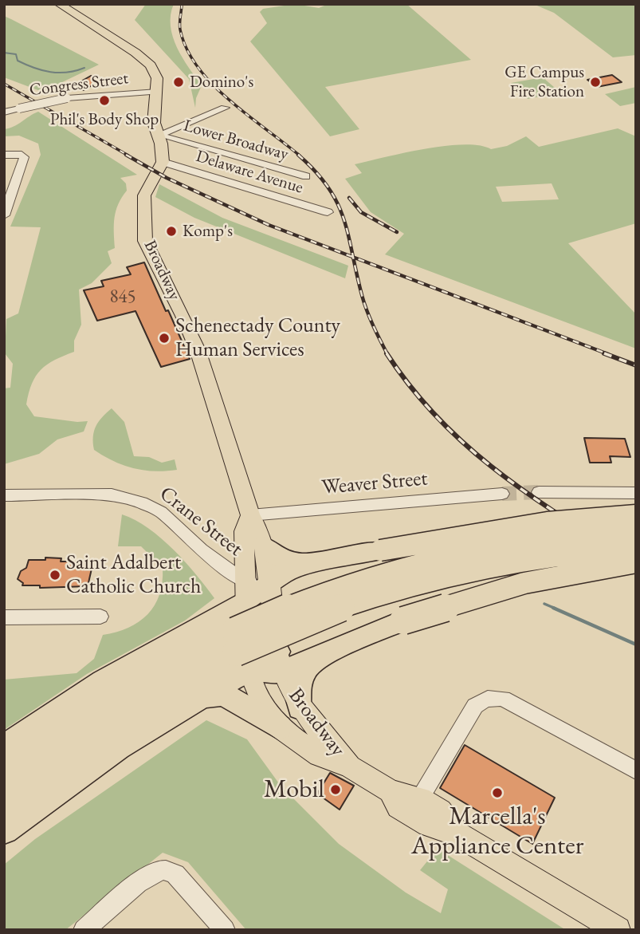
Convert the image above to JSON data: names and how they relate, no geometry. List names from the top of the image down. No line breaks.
{"streets":{"main road":["Broadway"],"street":["Congress Street","Lower Broadway","Delaware Avenue","Weaver Street","Crane Street"]},"crossings":[["Delaware Avenue","Broadway"],["Broadway","Weaver Street"],["Broadway","Crane Street"]],"places":["Domino's","GE Campus Fire Station","Phil's Body Shop","Komp's","Schenectady County Human Services","Saint Adalbert Catholic Church","Mobil","Marcella's Appliance Center"],"house_numbers":["845"]}
